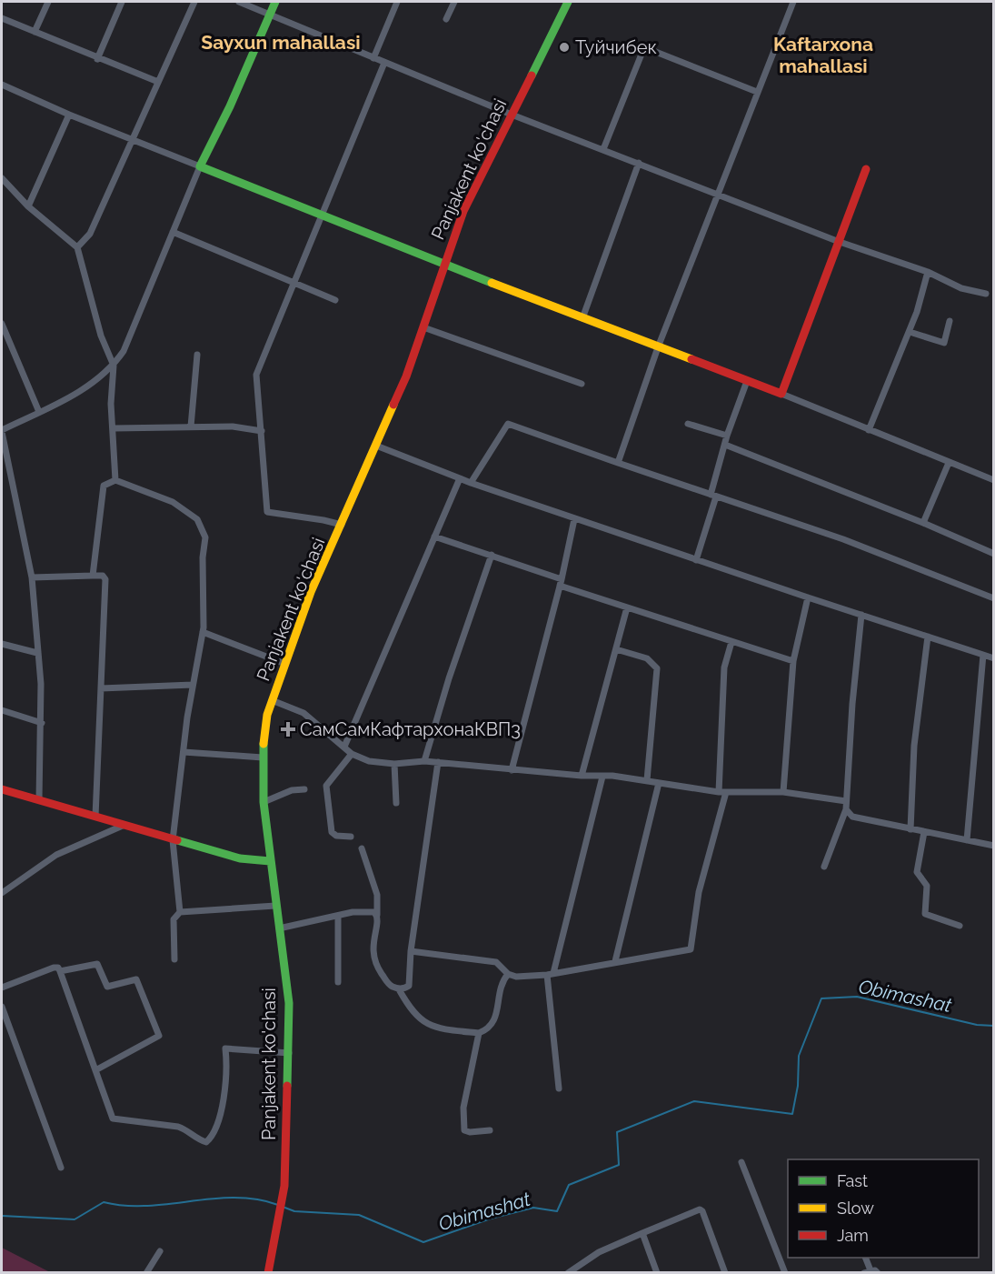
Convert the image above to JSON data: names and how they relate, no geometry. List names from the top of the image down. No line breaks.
{"streets":{"main road":["Panjakent ko'chasi"]},"districts":["Sayxun mahallasi","Kaftarxona mahallasi"],"water":["Obimashat"],"places":{"other":["Туйчибек"],"health":["СамСамКафтархонаКВП3"]},"legend":["Fast","Slow","Jam"]}
